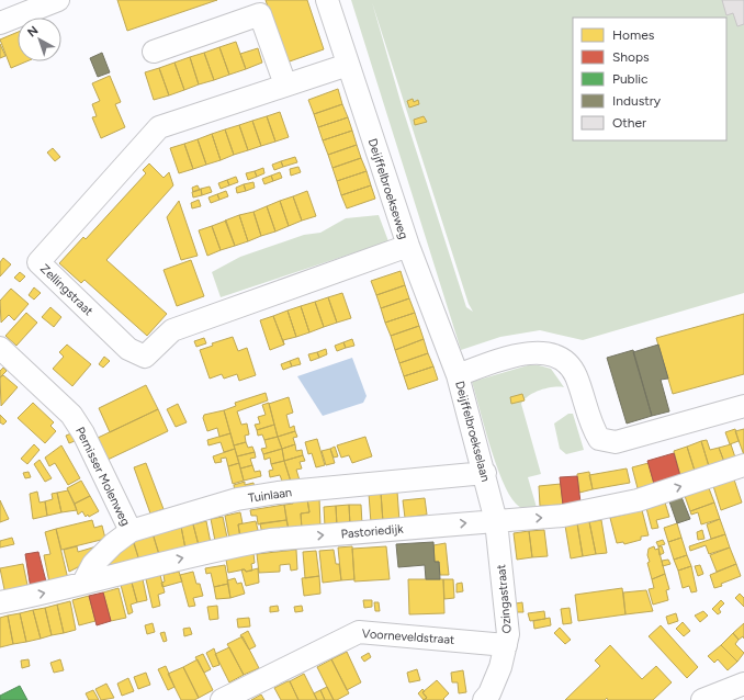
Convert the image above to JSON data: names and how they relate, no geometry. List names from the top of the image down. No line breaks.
{"streets":{"street":["Deijffelbroekseweg","Zellingstraat","Deijffelbroekselaan","Pernisser Molenweg","Tuinlaan","Pastoriedijk","Ozingastraat","Voorneveldstraat"]},"crossings":[["Deijffelbroekseweg","Zellingstraat"],["Deijffelbroekseweg","Deijffelbroekselaan"],["Deijffelbroekselaan","Tuinlaan"],["Deijffelbroekselaan","Pastoriedijk"],["Deijffelbroekselaan","Ozingastraat"],["Pernisser Molenweg","Tuinlaan"],["Tuinlaan","Pastoriedijk"],["Pastoriedijk","Ozingastraat"],["Ozingastraat","Voorneveldstraat"]],"one_way":["Pastoriedijk"],"legend":["Homes","Shops","Public","Industry","Other"],"north":"top left"}
